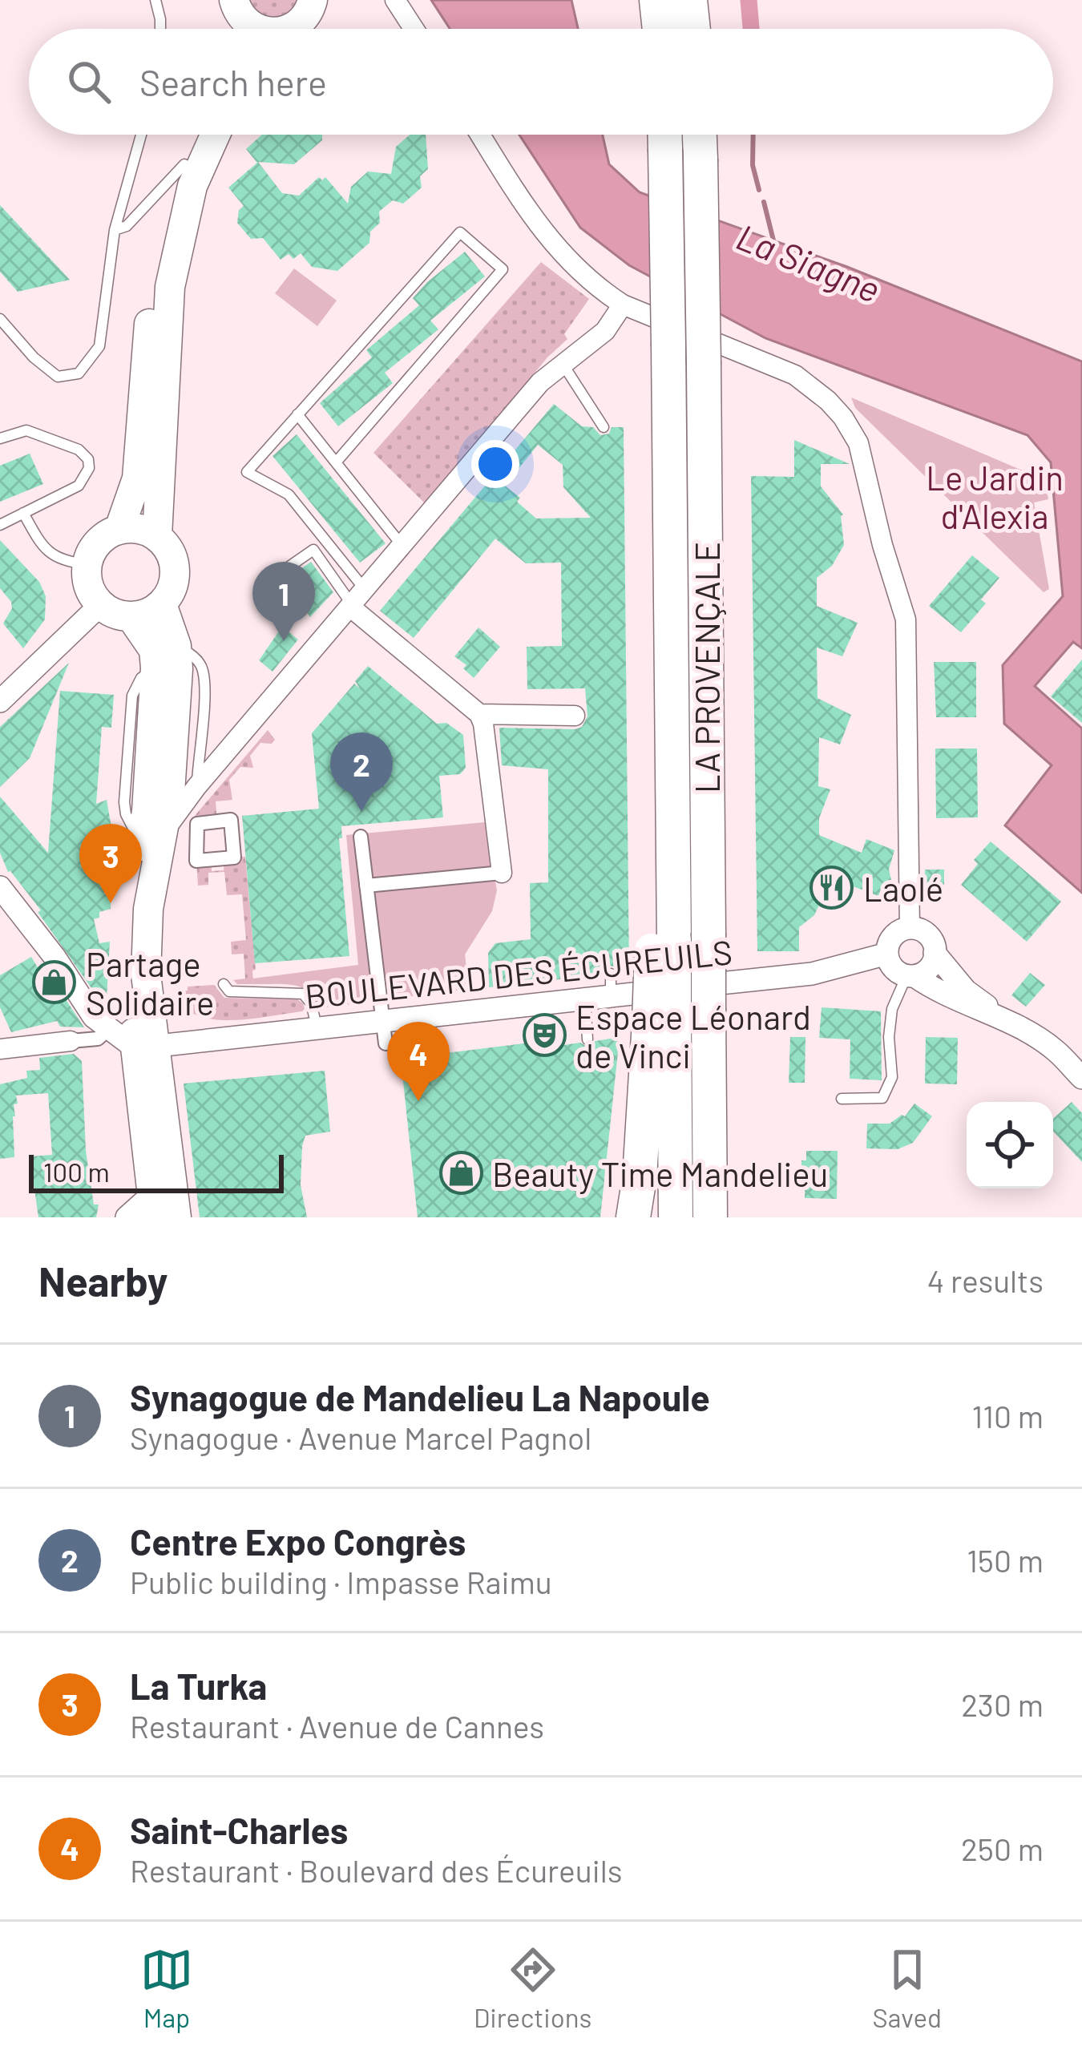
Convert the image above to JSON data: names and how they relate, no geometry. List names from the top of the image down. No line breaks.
{"streets":{"highway":["LA PROVENÇALE"],"street":["BOULEVARD DES ÉCUREUILS"]},"water":["La Siagne"],"parks":["Le Jardin d'Alexia"],"places":{"restaurant":["Laolé"],"shop":["Partage Solidaire","Beauty Time Mandelieu"],"theatre":["Espace Léonard de Vinci"]},"scale_bar":"100 m","page":{"search":"Search here","pins":["1","2","3","4"],"scale":"100 m","heading":["Nearby","4 results"],"list":[{"mark":"1","name":"Synagogue de Mandelieu La Napoule","note":"Synagogue · Avenue Marcel Pagnol","value":"110 m"},{"mark":"2","name":"Centre Expo Congrès","note":"Public building · Impasse Raimu","value":"150 m"},{"mark":"3","name":"La Turka","note":"Restaurant · Avenue de Cannes","value":"230 m"},{"mark":"4","name":"Saint-Charles","note":"Restaurant · Boulevard des Écureuils","value":"250 m"}],"nav":["Map","Directions","Saved"]}}
